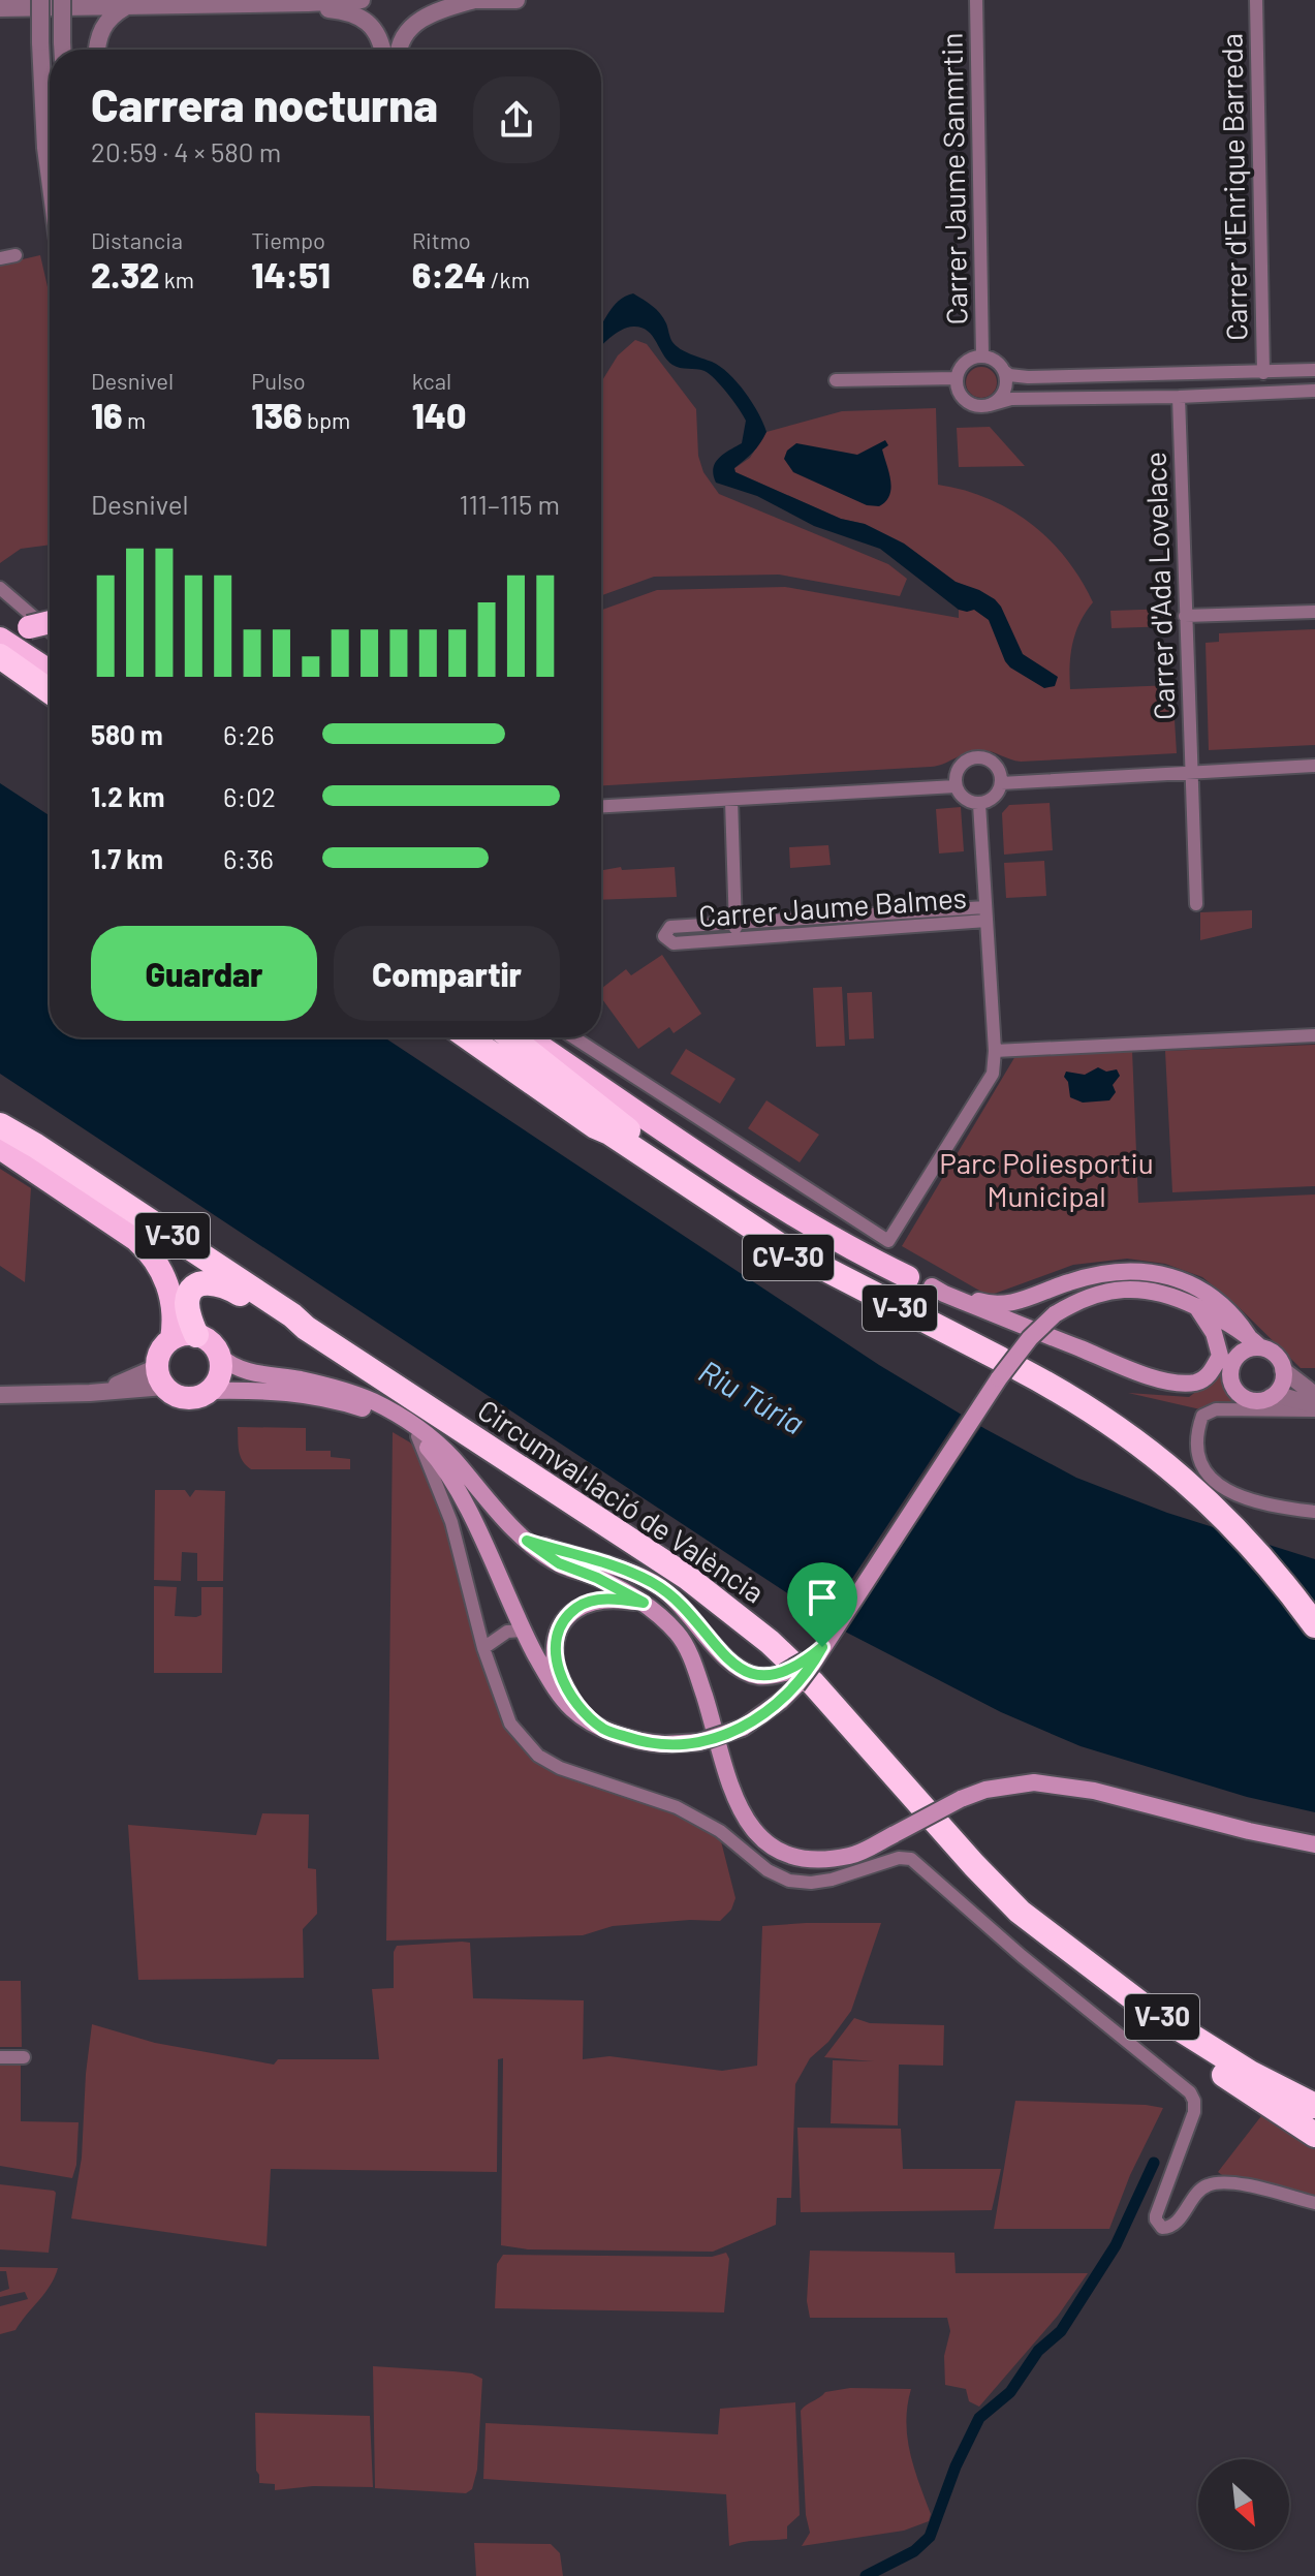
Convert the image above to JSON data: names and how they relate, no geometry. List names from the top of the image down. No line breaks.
{"streets":{"highway":["V-30","CV-30","Circumval·lació de València"],"street":["Carrer Jaume Sanmrtin","Carrer d'Enrique Barreda","Carrer d'Ada Lovelace","Carrer Jaume Balmes"]},"crossings":[["V-30","CV-30"]],"water":["Riu Túria"],"parks":["Parc Poliesportiu Municipal"],"north":"bottom right","page":{"heading":["Carrera nocturna","20:59 · 4 × 580 m"],"stats":[["Distancia","2.32 km"],["Tiempo","14:51"],["Ritmo","6:24 /km"],["Desnivel","16 m"],["Pulso","136 bpm"],["kcal","140"]],"chart":["Desnivel","111–115 m"],"list":[{"name":"580 m","note":"6:26"},{"name":"1.2 km","note":"6:02"},{"name":"1.7 km","note":"6:36"}],"buttons":["Guardar","Compartir"]}}
